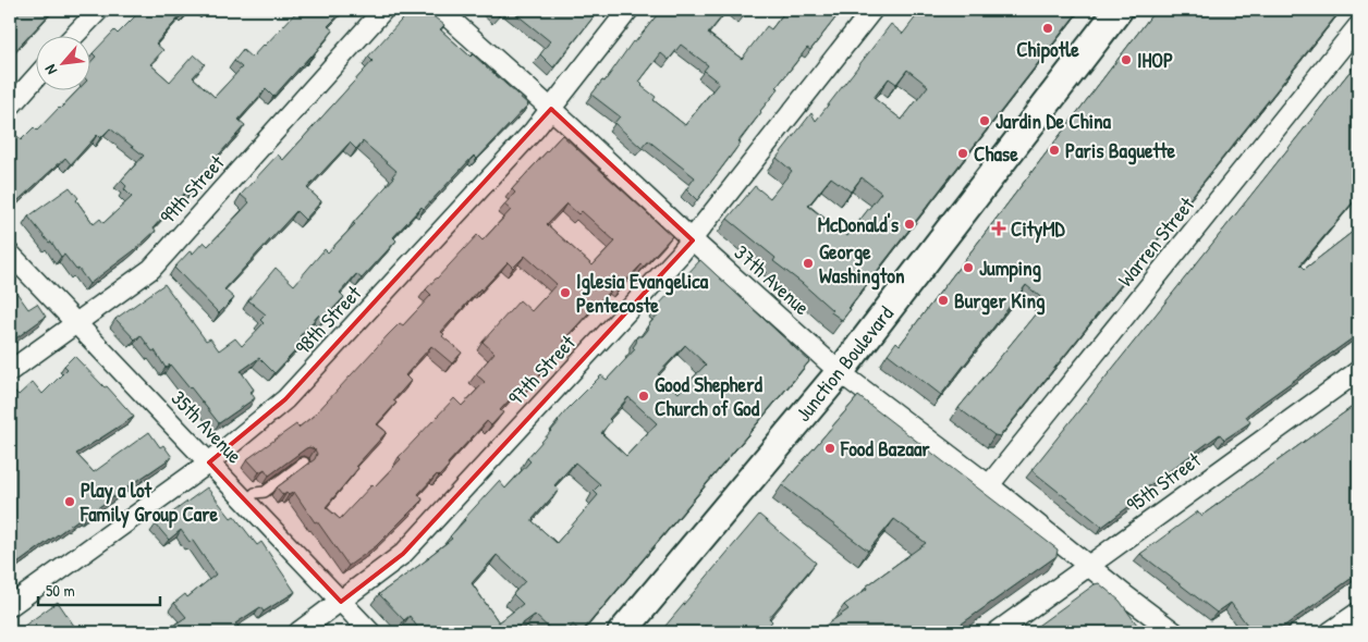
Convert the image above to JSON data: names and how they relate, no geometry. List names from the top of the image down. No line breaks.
{"streets":{"main road":["Junction Boulevard"],"street":["99th Street","Warren Street","37th Avenue","98th Street","97th Street","35th Avenue","95th Street"]},"crossings":[["99th Street","35th Avenue"],["Warren Street","37th Avenue"],["37th Avenue","98th Street"],["37th Avenue","Junction Boulevard"],["37th Avenue","97th Street"],["37th Avenue","95th Street"],["98th Street","35th Avenue"],["97th Street","35th Avenue"]],"places":{"other":["Chipotle","IHOP","Jardin De China","Paris Baguette","Chase","McDonald's","George Washington","Jumping","Iglesia Evangelica Pentecoste","Burger King","Good Shepherd Church of God","Food Bazaar","Play a lot Family Group Care"],"health":["CityMD"]},"scale_bar":"50 m","north":"bottom left"}
